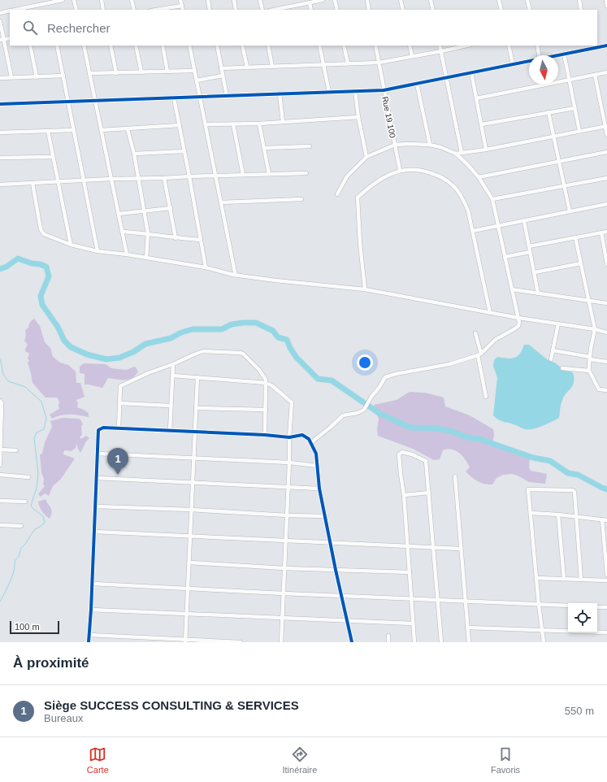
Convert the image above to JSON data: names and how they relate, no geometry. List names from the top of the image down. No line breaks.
{"streets":{"street":["Rue 19.100"]},"scale_bar":"100 m","north":"bottom","page":{"search":"Rechercher","pins":"1","scale":"100 m","heading":"À proximité","list":[{"mark":"1","name":"Siège SUCCESS CONSULTING & SERVICES","note":"Bureaux","value":"550 m"}],"nav":["Carte","Itinéraire","Favoris"]}}
